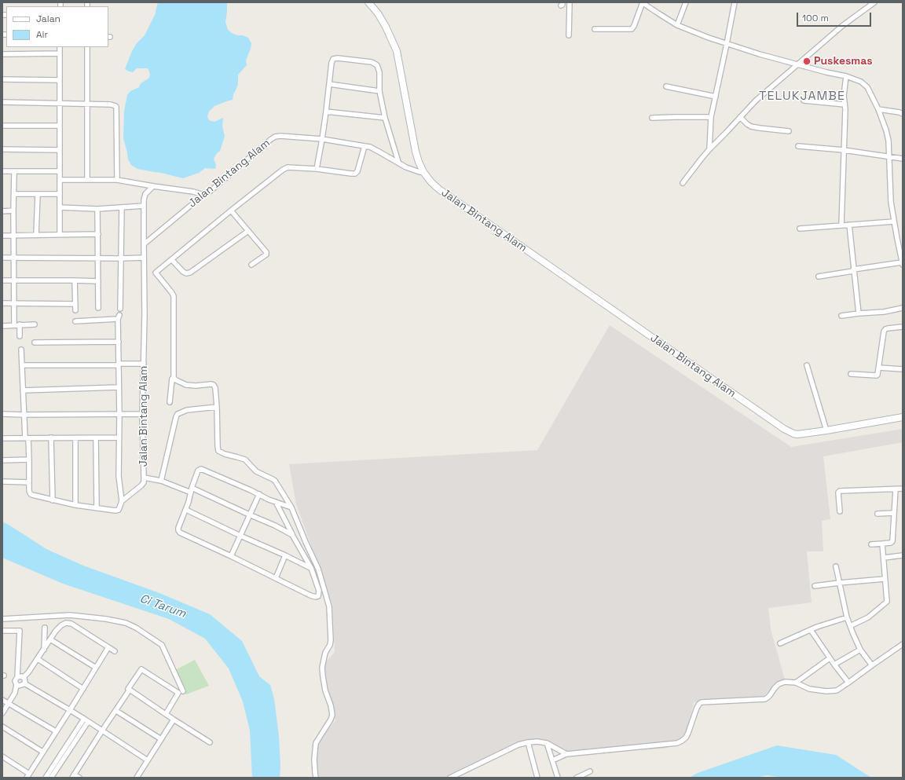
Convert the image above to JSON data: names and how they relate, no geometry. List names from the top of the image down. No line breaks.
{"streets":{"street":["Jalan Bintang Alam"]},"districts":["TELUKJAMBE"],"water":["Ci Tarum"],"places":["Puskesmas"],"legend":["Jalan","Air"],"scale_bar":"100 m"}
